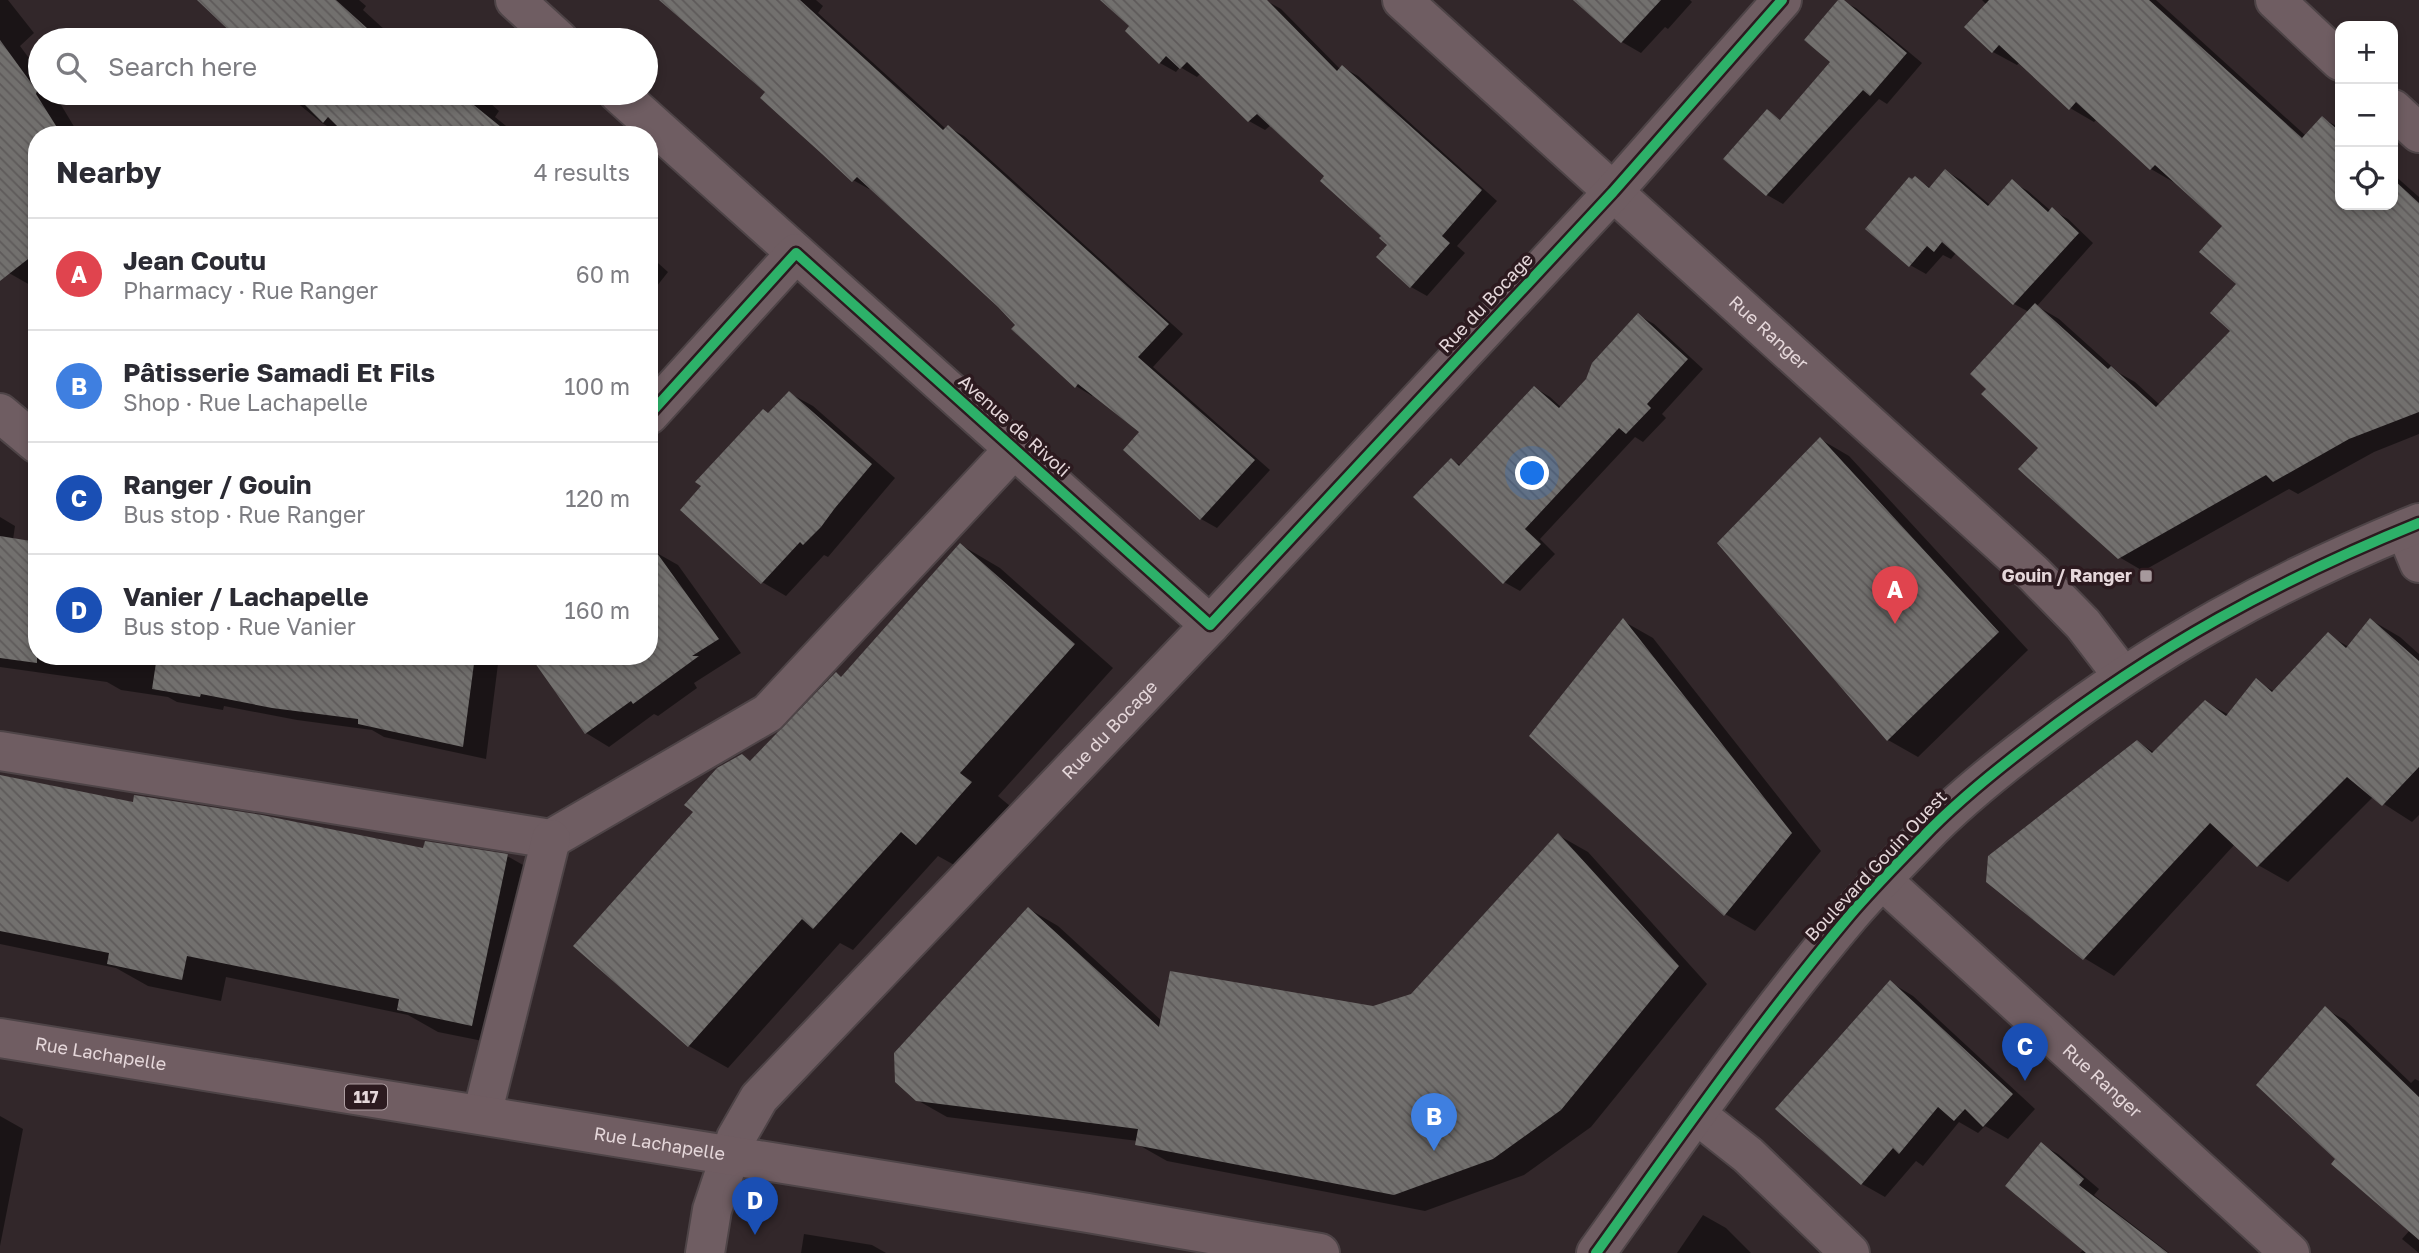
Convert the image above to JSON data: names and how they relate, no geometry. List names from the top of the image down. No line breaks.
{"streets":{"main road":["Rue Lachapelle","117"],"street":["Rue du Bocage","Rue Ranger","Avenue de Rivoli","Boulevard Gouin Ouest"]},"crossings":[["Rue du Bocage","Rue Ranger"],["Rue du Bocage","Avenue de Rivoli"],["Rue du Bocage","Rue Lachapelle"],["Rue Ranger","Boulevard Gouin Ouest"]],"places":{"transit":["Gouin / Ranger"]},"page":{"map_buttons":["+","−"],"search":"Search here","heading":["Nearby","4 results"],"list":[{"mark":"A","name":"Jean Coutu","note":"Pharmacy · Rue Ranger","value":"60 m"},{"mark":"B","name":"Pâtisserie Samadi Et Fils","note":"Shop · Rue Lachapelle","value":"100 m"},{"mark":"C","name":"Ranger / Gouin","note":"Bus stop · Rue Ranger","value":"120 m"},{"mark":"D","name":"Vanier / Lachapelle","note":"Bus stop · Rue Vanier","value":"160 m"}],"pins":["A","C","B","D"]}}
